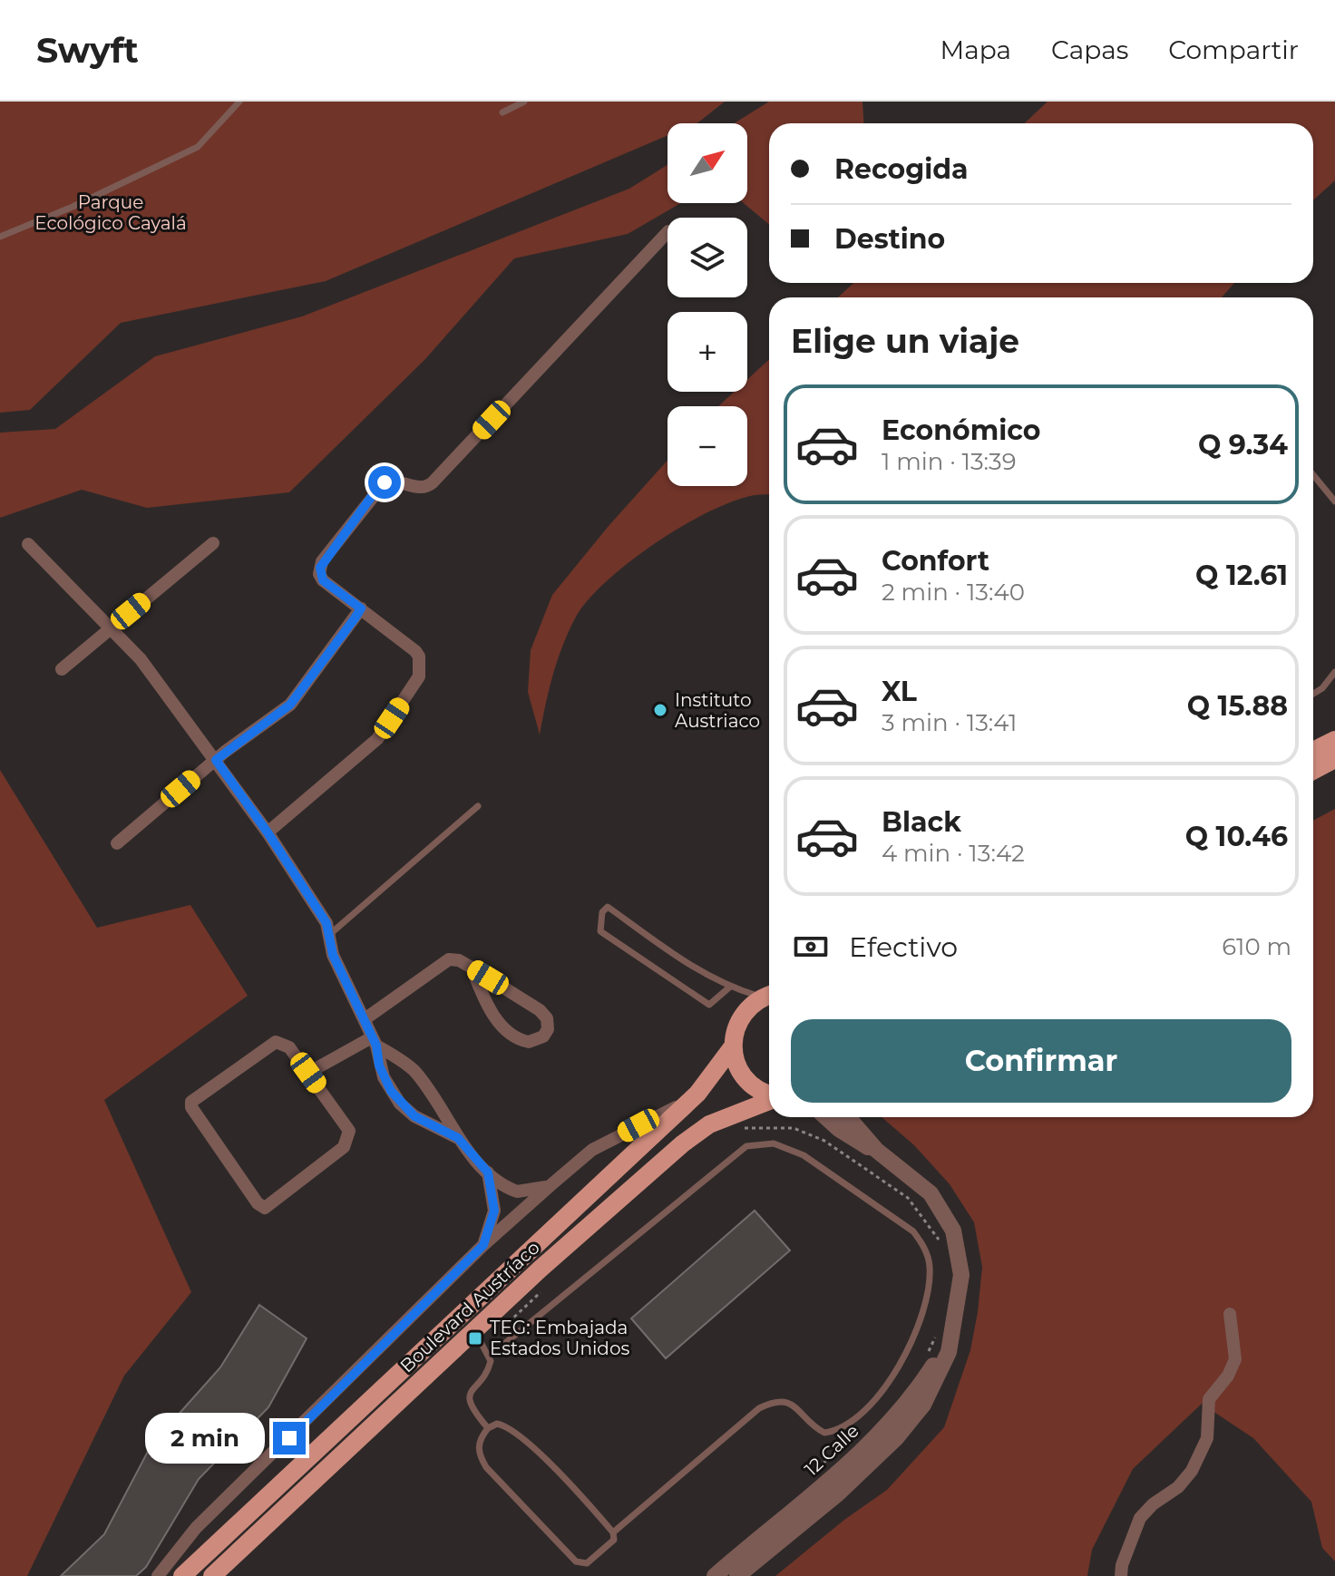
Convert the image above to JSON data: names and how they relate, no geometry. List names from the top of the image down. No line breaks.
{"streets":{"main road":["Boulevard Austríaco"],"street":["12 Calle"]},"parks":["Parque Ecológico Cayalá"],"places":{"other":["Instituto Austriaco"],"transit":["TEG: Embajada Estados Unidos"]},"north":"top right","page":{"header":"Swyft","nav":["Mapa","Capas","Compartir"],"map_buttons":["+","−"],"banner":["Recogida","Destino"],"heading":"Elige un viaje","list":[{"name":"Económico","note":"1 min · 13:39","value":"Q 9.34"},{"name":"Confort","note":"2 min · 13:40","value":"Q 12.61"},{"name":"XL","note":"3 min · 13:41","value":"Q 15.88"},{"name":"Black","note":"4 min · 13:42","value":"Q 10.46"}],"pay":["Efectivo","610 m"],"buttons":"Confirmar","bubble":"2 min"}}
